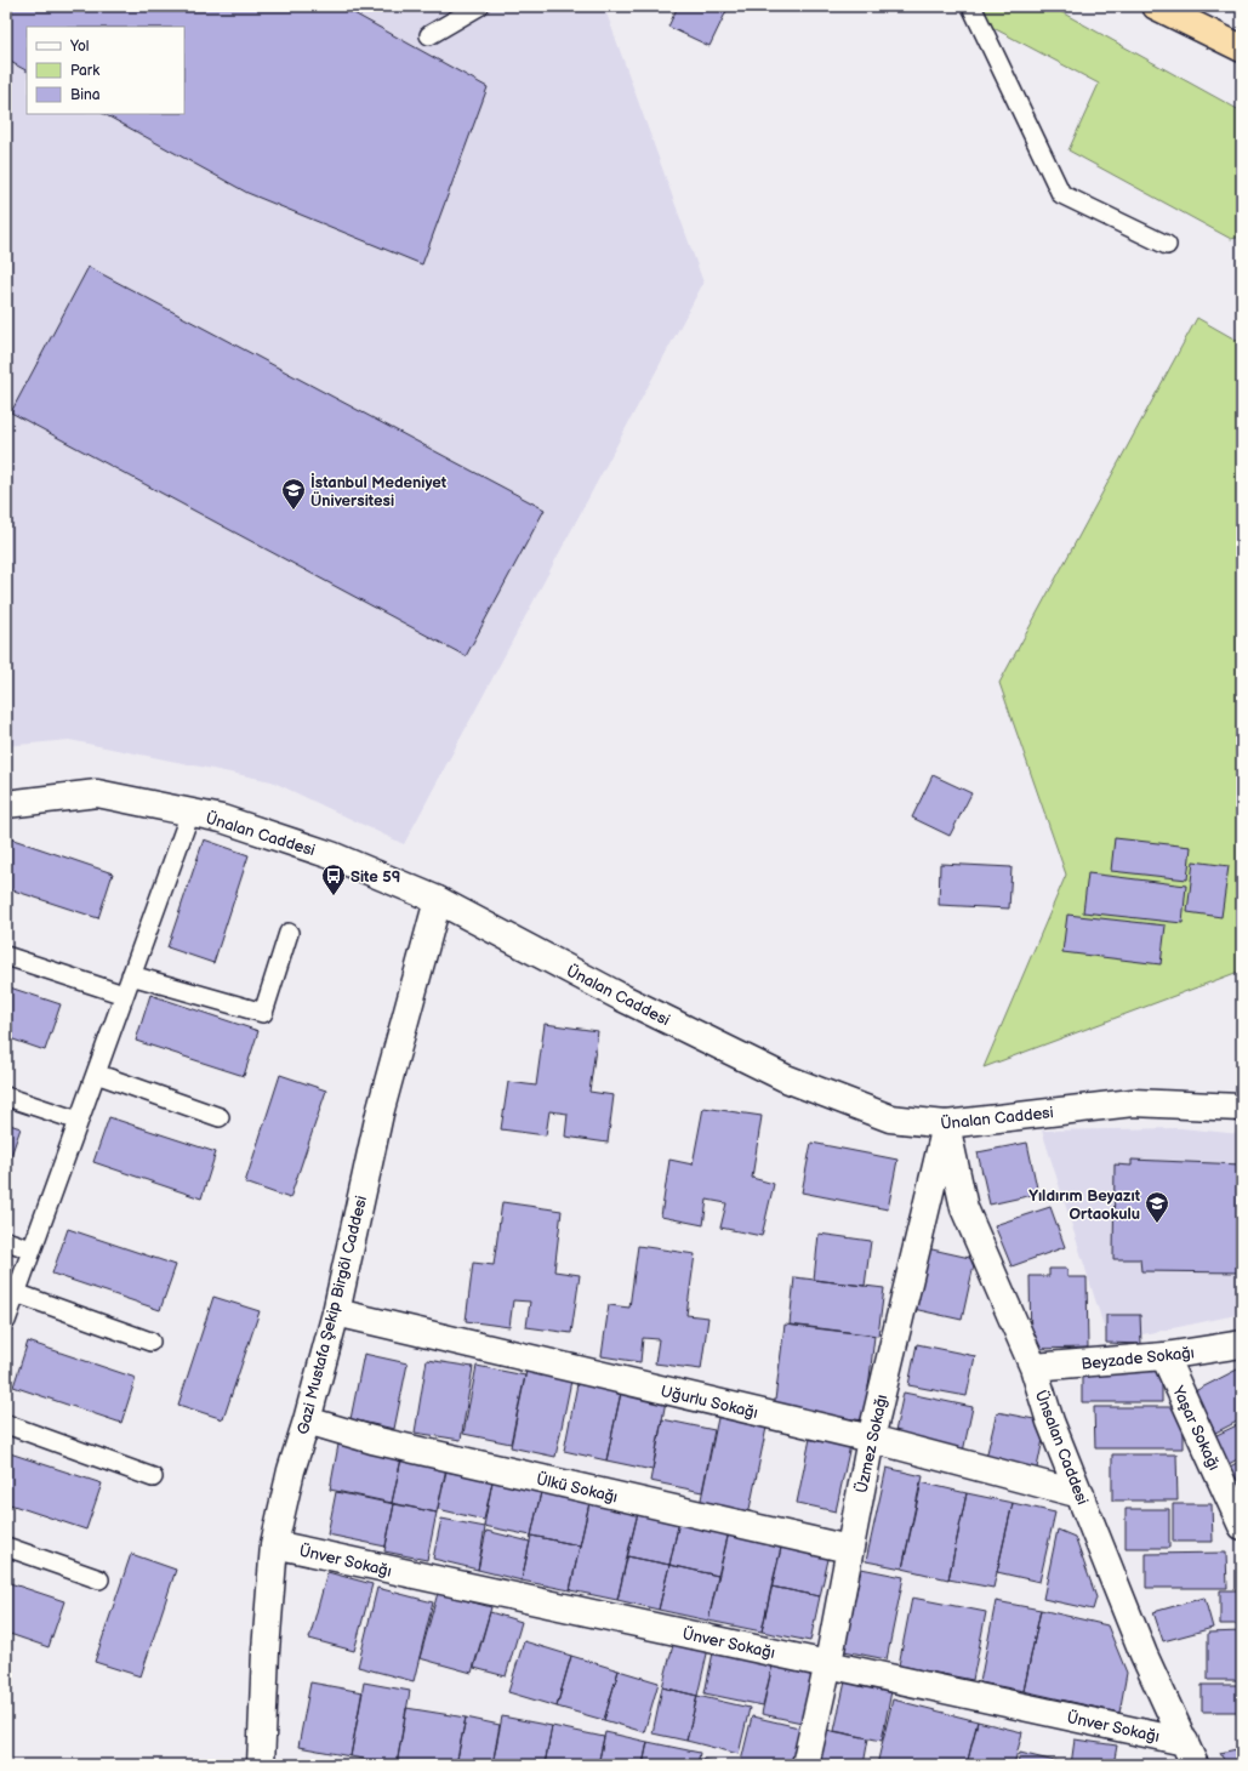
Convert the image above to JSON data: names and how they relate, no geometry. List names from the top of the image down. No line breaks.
{"streets":{"street":["Ünalan Caddesi","Gazi Mustafa Şekip Birgöl Caddesi","Beyzade Sokağı","Uğurlu Sokağı","Yaşar Sokağı","Üzmez Sokağı","Ünsalan Caddesi","Ülkü Sokağı","Ünver Sokağı"]},"crossings":[["Ünalan Caddesi","Gazi Mustafa Şekip Birgöl Caddesi"],["Ünalan Caddesi","Üzmez Sokağı"],["Ünalan Caddesi","Ünsalan Caddesi"],["Gazi Mustafa Şekip Birgöl Caddesi","Uğurlu Sokağı"],["Gazi Mustafa Şekip Birgöl Caddesi","Ülkü Sokağı"],["Gazi Mustafa Şekip Birgöl Caddesi","Ünver Sokağı"],["Beyzade Sokağı","Yaşar Sokağı"],["Beyzade Sokağı","Ünsalan Caddesi"],["Uğurlu Sokağı","Üzmez Sokağı"],["Uğurlu Sokağı","Ünsalan Caddesi"],["Üzmez Sokağı","Ünsalan Caddesi"],["Üzmez Sokağı","Ülkü Sokağı"],["Üzmez Sokağı","Ünver Sokağı"],["Ünsalan Caddesi","Ünver Sokağı"]],"places":{"school or university":["İstanbul Medeniyet Üniversitesi","Yıldırım Beyazıt Ortaokulu"],"bus stop":["Site 59"]},"legend":["Yol","Park","Bina"]}
